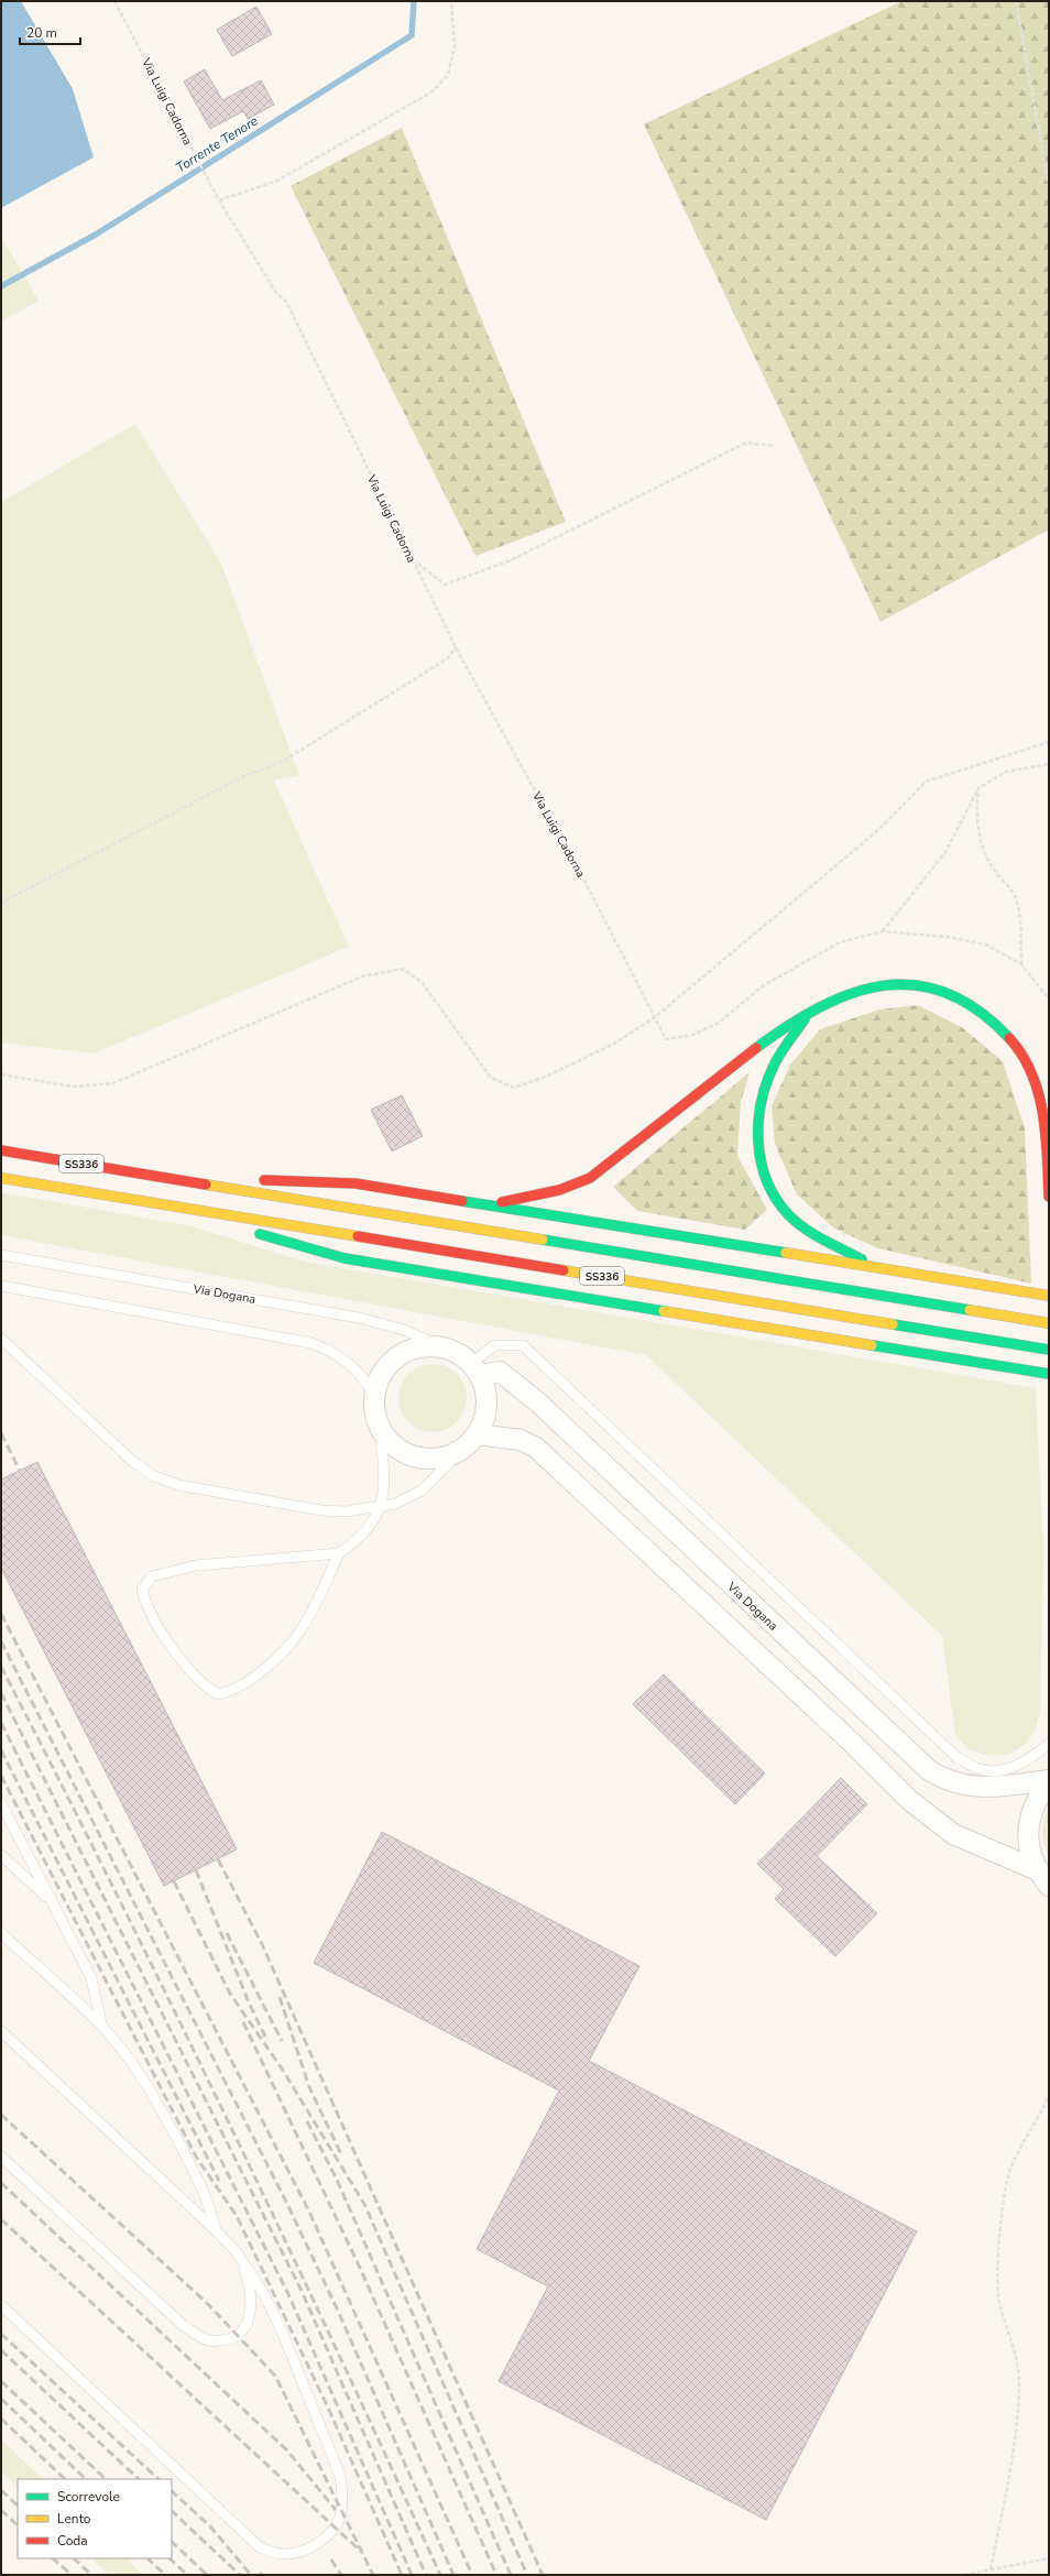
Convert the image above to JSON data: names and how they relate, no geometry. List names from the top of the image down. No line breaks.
{"streets":{"highway":["SS336"],"street":["Via Dogana"],"path":["Via Luigi Cadorna"]},"water":["Torrente Tenore"],"legend":["Scorrevole","Lento","Coda"],"scale_bar":"20 m"}
